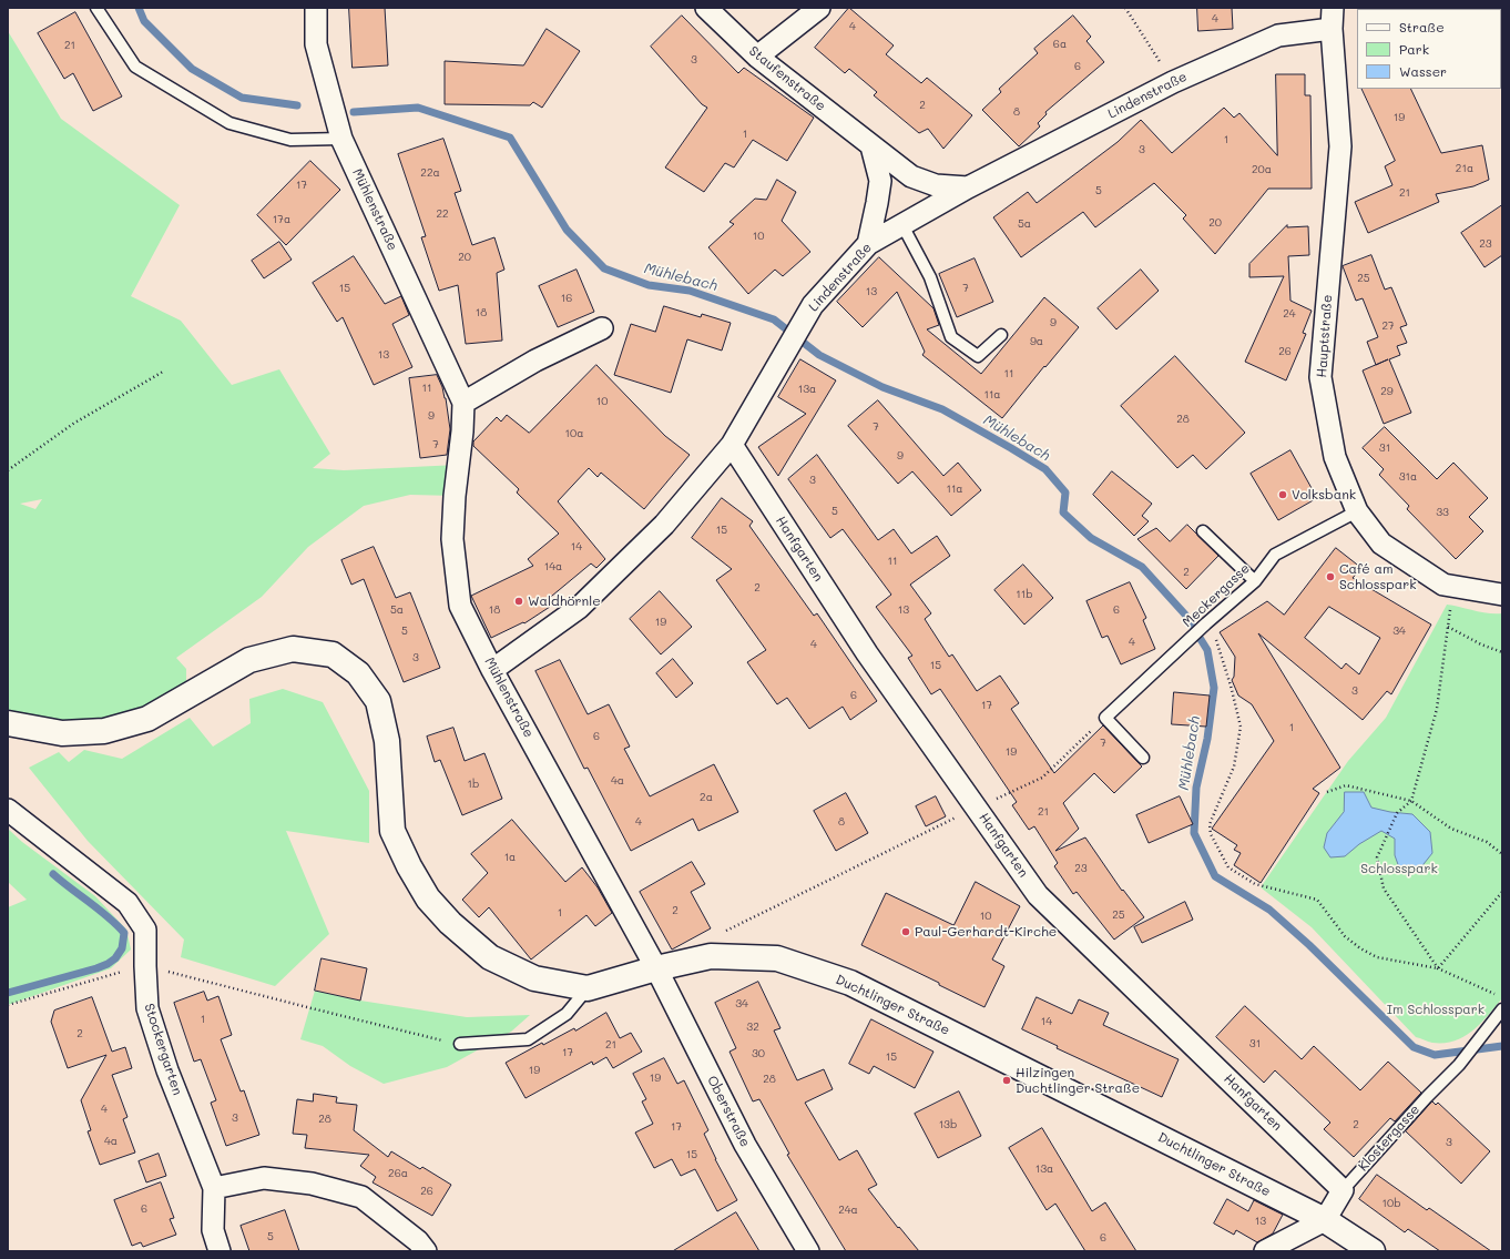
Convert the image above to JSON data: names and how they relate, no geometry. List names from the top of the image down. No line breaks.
{"streets":{"main road":["Duchtlinger Straße"],"street":["Staufenstraße","Lindenstraße","Mühlenstraße","Hauptstraße","Hanfgarten","Stockergarten","Oberstraße","Klostergasse"],"lane":["Meckergasse"]},"crossings":[["Staufenstraße","Lindenstraße"],["Lindenstraße","Mühlenstraße"],["Lindenstraße","Hauptstraße"],["Lindenstraße","Hanfgarten"],["Mühlenstraße","Duchtlinger Straße"],["Mühlenstraße","Oberstraße"],["Hauptstraße","Meckergasse"],["Hanfgarten","Klostergasse"],["Duchtlinger Straße","Oberstraße"],["Duchtlinger Straße","Klostergasse"]],"water":["Mühlebach"],"parks":["Schlosspark","Im Schlosspark"],"places":["Volksbank","Café am Schlosspark","Waldhörnle","Paul-Gerhardt-Kirche","Hilzingen Duchtlinger Straße"],"house_numbers":["4","4","6a","21","3","6","2","8","19","1","1","3","21a","20a","22a","17","5","21","22","17a","20","5a","10","23","20","25","15","7","13","16","18","24","9","27","9a","26","13","11","11","13a","29","11a","10","9","28","7","10a","7","31","9","31a","3","11a","5","33","15","14","11","14a","2","2","11b","5a","18","13","6","19","5","34","4","4","3","15","3","6","17","1","6","7","19","4a","1b","2a","21","4","8","1a","23","2","1","25","10","34","1","14","32","2","31","21","17","30","15","19","19","28","4","3","28","13b","2","17","4a","3","15","13a","26a","26","10b","6","24a","13","5","6"],"legend":["Straße","Park","Wasser"]}
